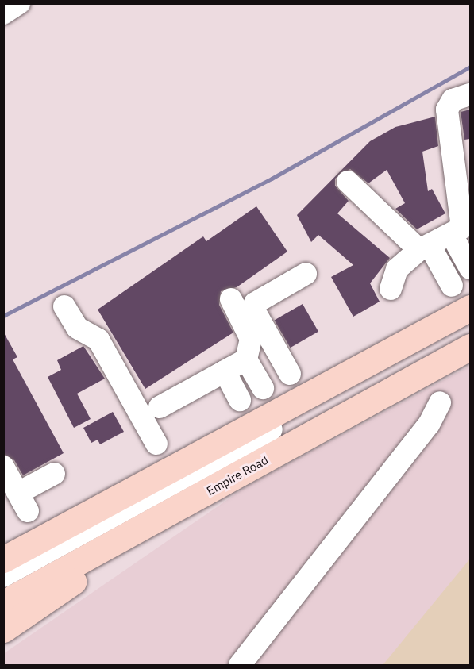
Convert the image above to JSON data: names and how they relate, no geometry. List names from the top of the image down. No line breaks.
{"streets":{"main road":["Empire Road"]}}
